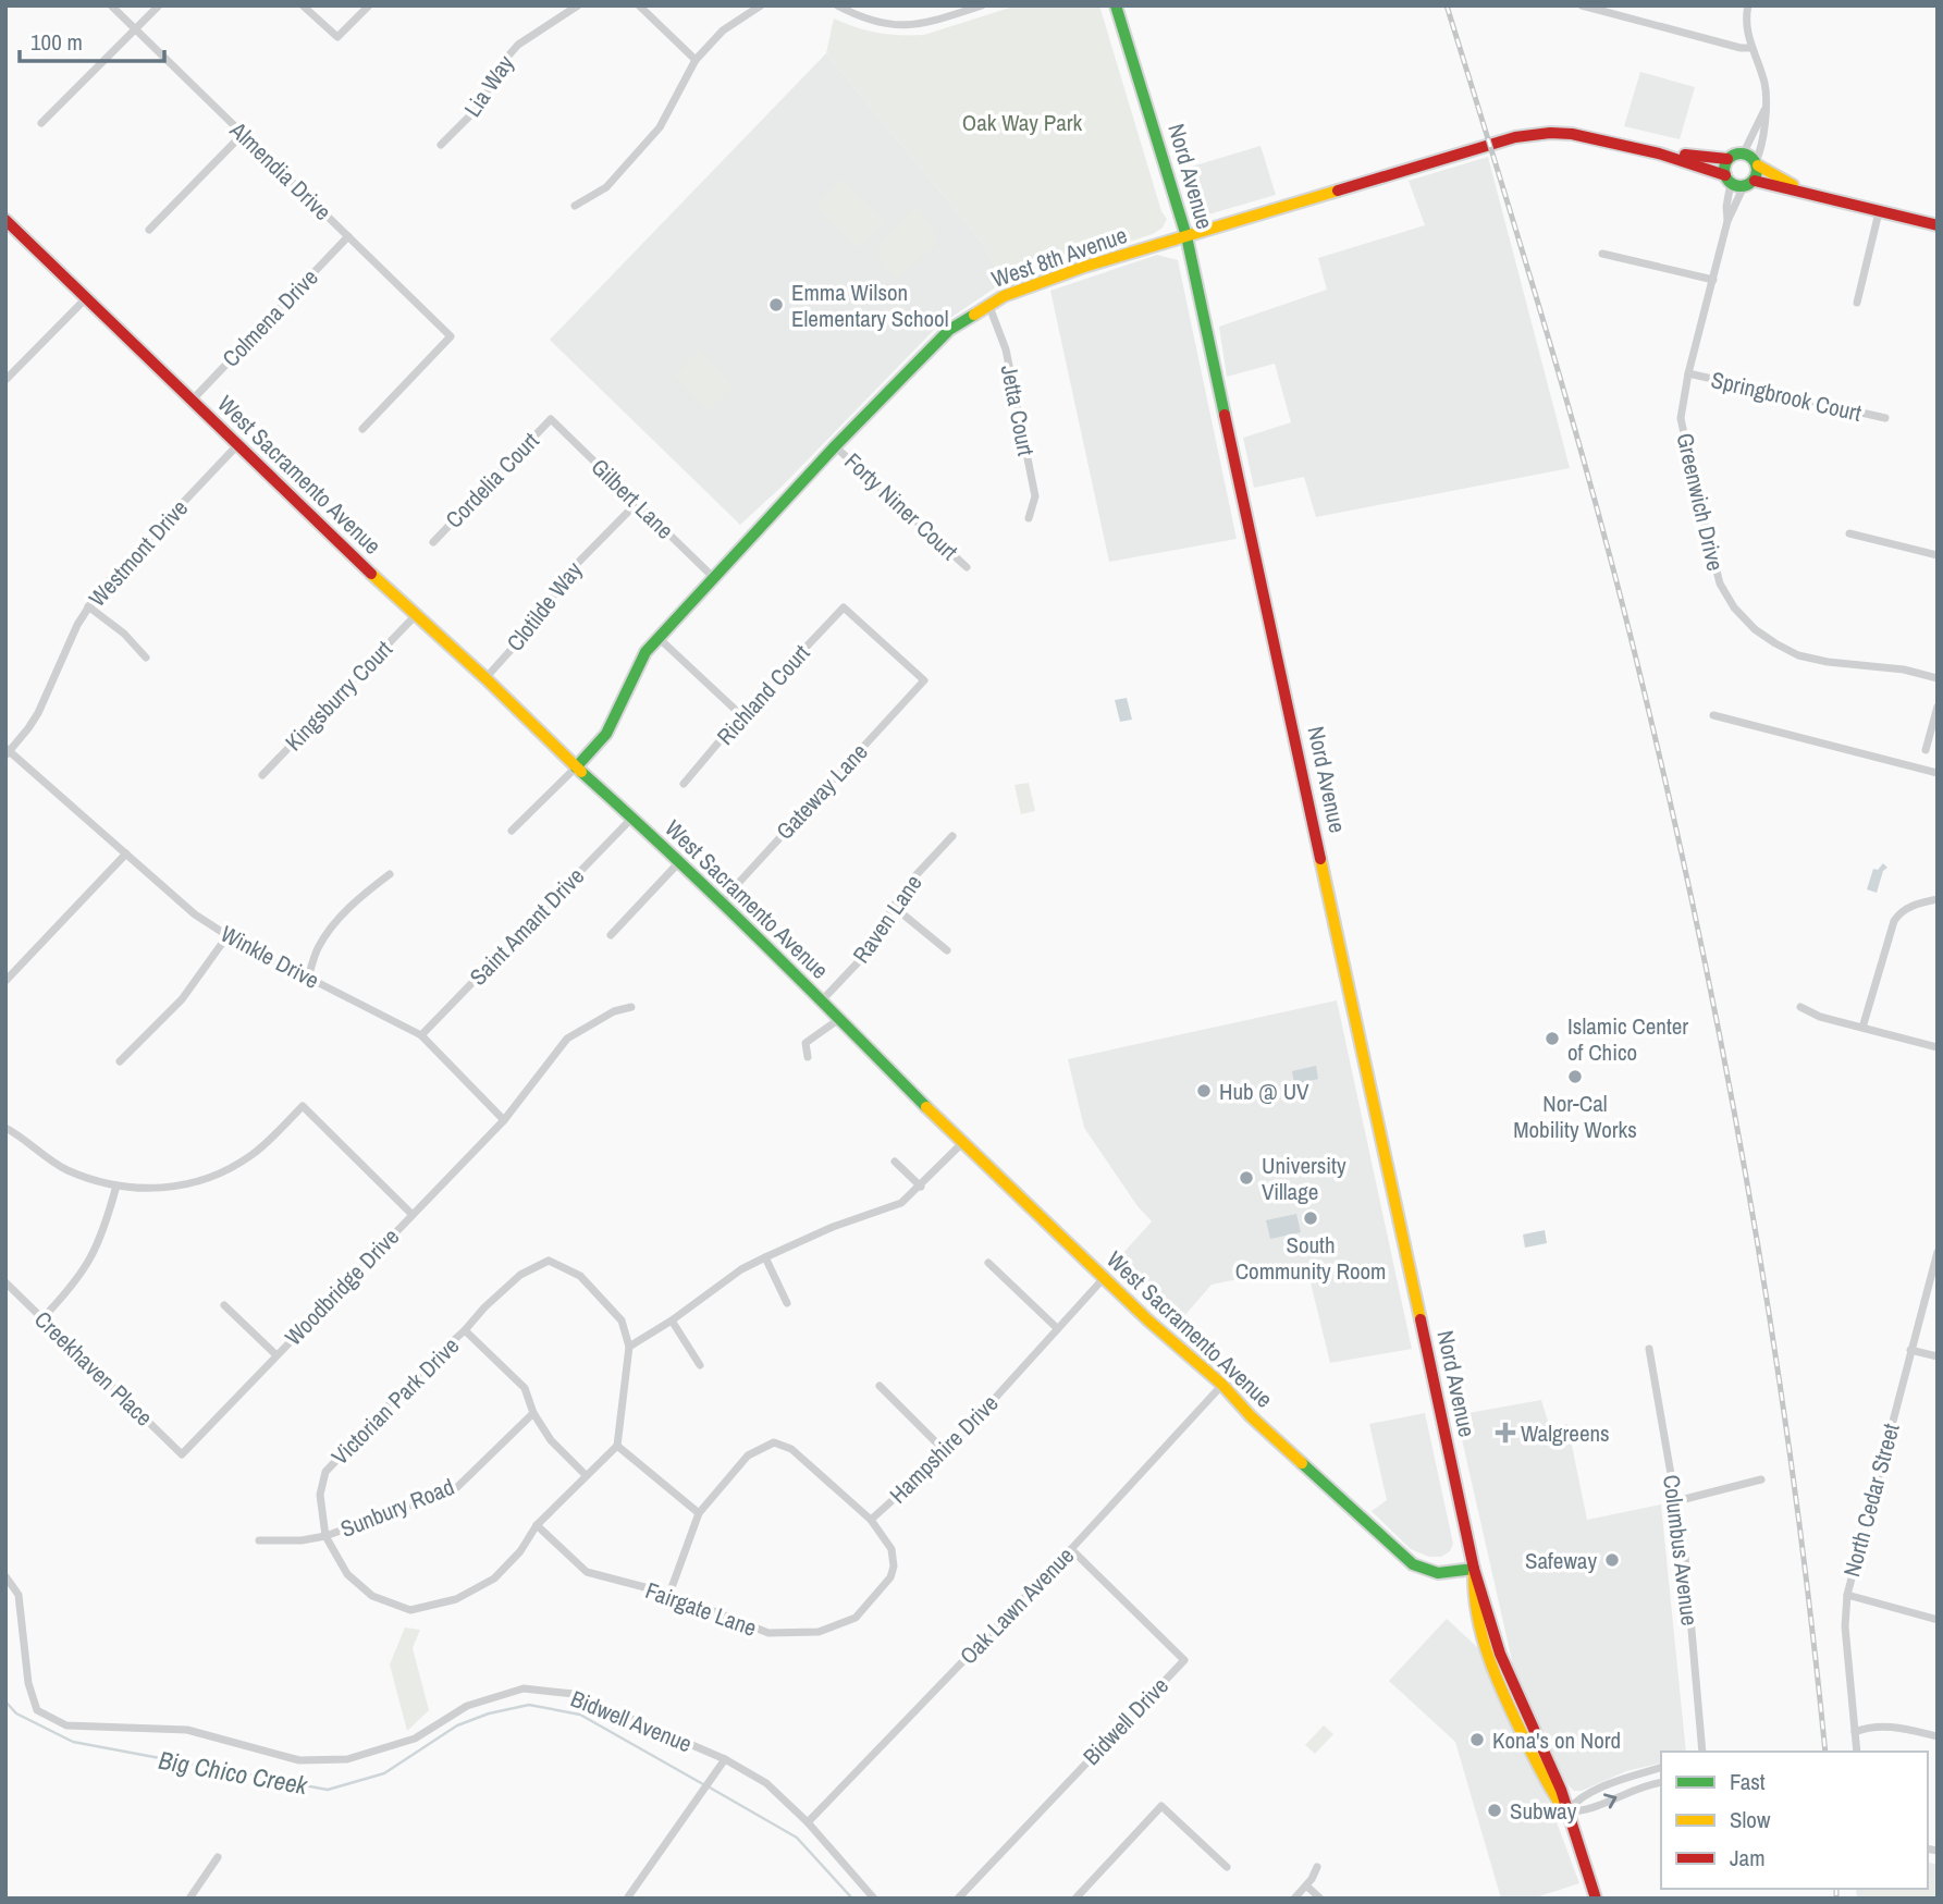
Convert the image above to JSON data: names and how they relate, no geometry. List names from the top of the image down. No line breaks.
{"streets":{"street":["Lia Way","Almendia Drive","Nord Avenue","West 8th Avenue","Colmena Drive","Springbrook Court","Jetta Court","West Sacramento Avenue","Cordelia Court","Gilbert Lane","Greenwich Drive","Forty Niner Court","Westmont Drive","Clotilde Way","Richland Court","Kingsburry Court","Gateway Lane","Raven Lane","Saint Amant Drive","Winkle Drive","Woodbridge Drive","Creekhaven Place","Victorian Park Drive","Hampshire Drive","North Cedar Street","Sunbury Road","Columbus Avenue","Oak Lawn Avenue","Fairgate Lane","Bidwell Avenue","Bidwell Drive"]},"crossings":[["Almendia Drive","Colmena Drive"],["Nord Avenue","West 8th Avenue"],["Nord Avenue","West Sacramento Avenue"],["West 8th Avenue","Jetta Court"],["West 8th Avenue","West Sacramento Avenue"],["West 8th Avenue","Gilbert Lane"],["West 8th Avenue","Greenwich Drive"],["West 8th Avenue","Forty Niner Court"],["Colmena Drive","West Sacramento Avenue"],["Springbrook Court","Greenwich Drive"],["West Sacramento Avenue","Westmont Drive"],["West Sacramento Avenue","Clotilde Way"],["West Sacramento Avenue","Kingsburry Court"],["West Sacramento Avenue","Gateway Lane"],["West Sacramento Avenue","Raven Lane"],["West Sacramento Avenue","Saint Amant Drive"],["West Sacramento Avenue","Hampshire Drive"],["West Sacramento Avenue","Oak Lawn Avenue"],["Cordelia Court","Gilbert Lane"],["Gilbert Lane","Clotilde Way"],["Westmont Drive","Winkle Drive"],["Richland Court","Gateway Lane"],["Saint Amant Drive","Winkle Drive"],["Winkle Drive","Woodbridge Drive"],["Woodbridge Drive","Creekhaven Place"],["Victorian Park Drive","Sunbury Road"],["Victorian Park Drive","Fairgate Lane"],["Hampshire Drive","Fairgate Lane"],["Oak Lawn Avenue","Bidwell Avenue"],["Oak Lawn Avenue","Bidwell Drive"]],"water":["Big Chico Creek"],"parks":["Oak Way Park"],"places":{"other":["Emma Wilson Elementary School","Islamic Center of Chico","Nor-Cal Mobility Works","Hub @ UV","University Village","South Community Room","Safeway","Kona's on Nord","Subway"],"health":["Walgreens"]},"legend":["Fast","Slow","Jam"],"scale_bar":"100 m"}
